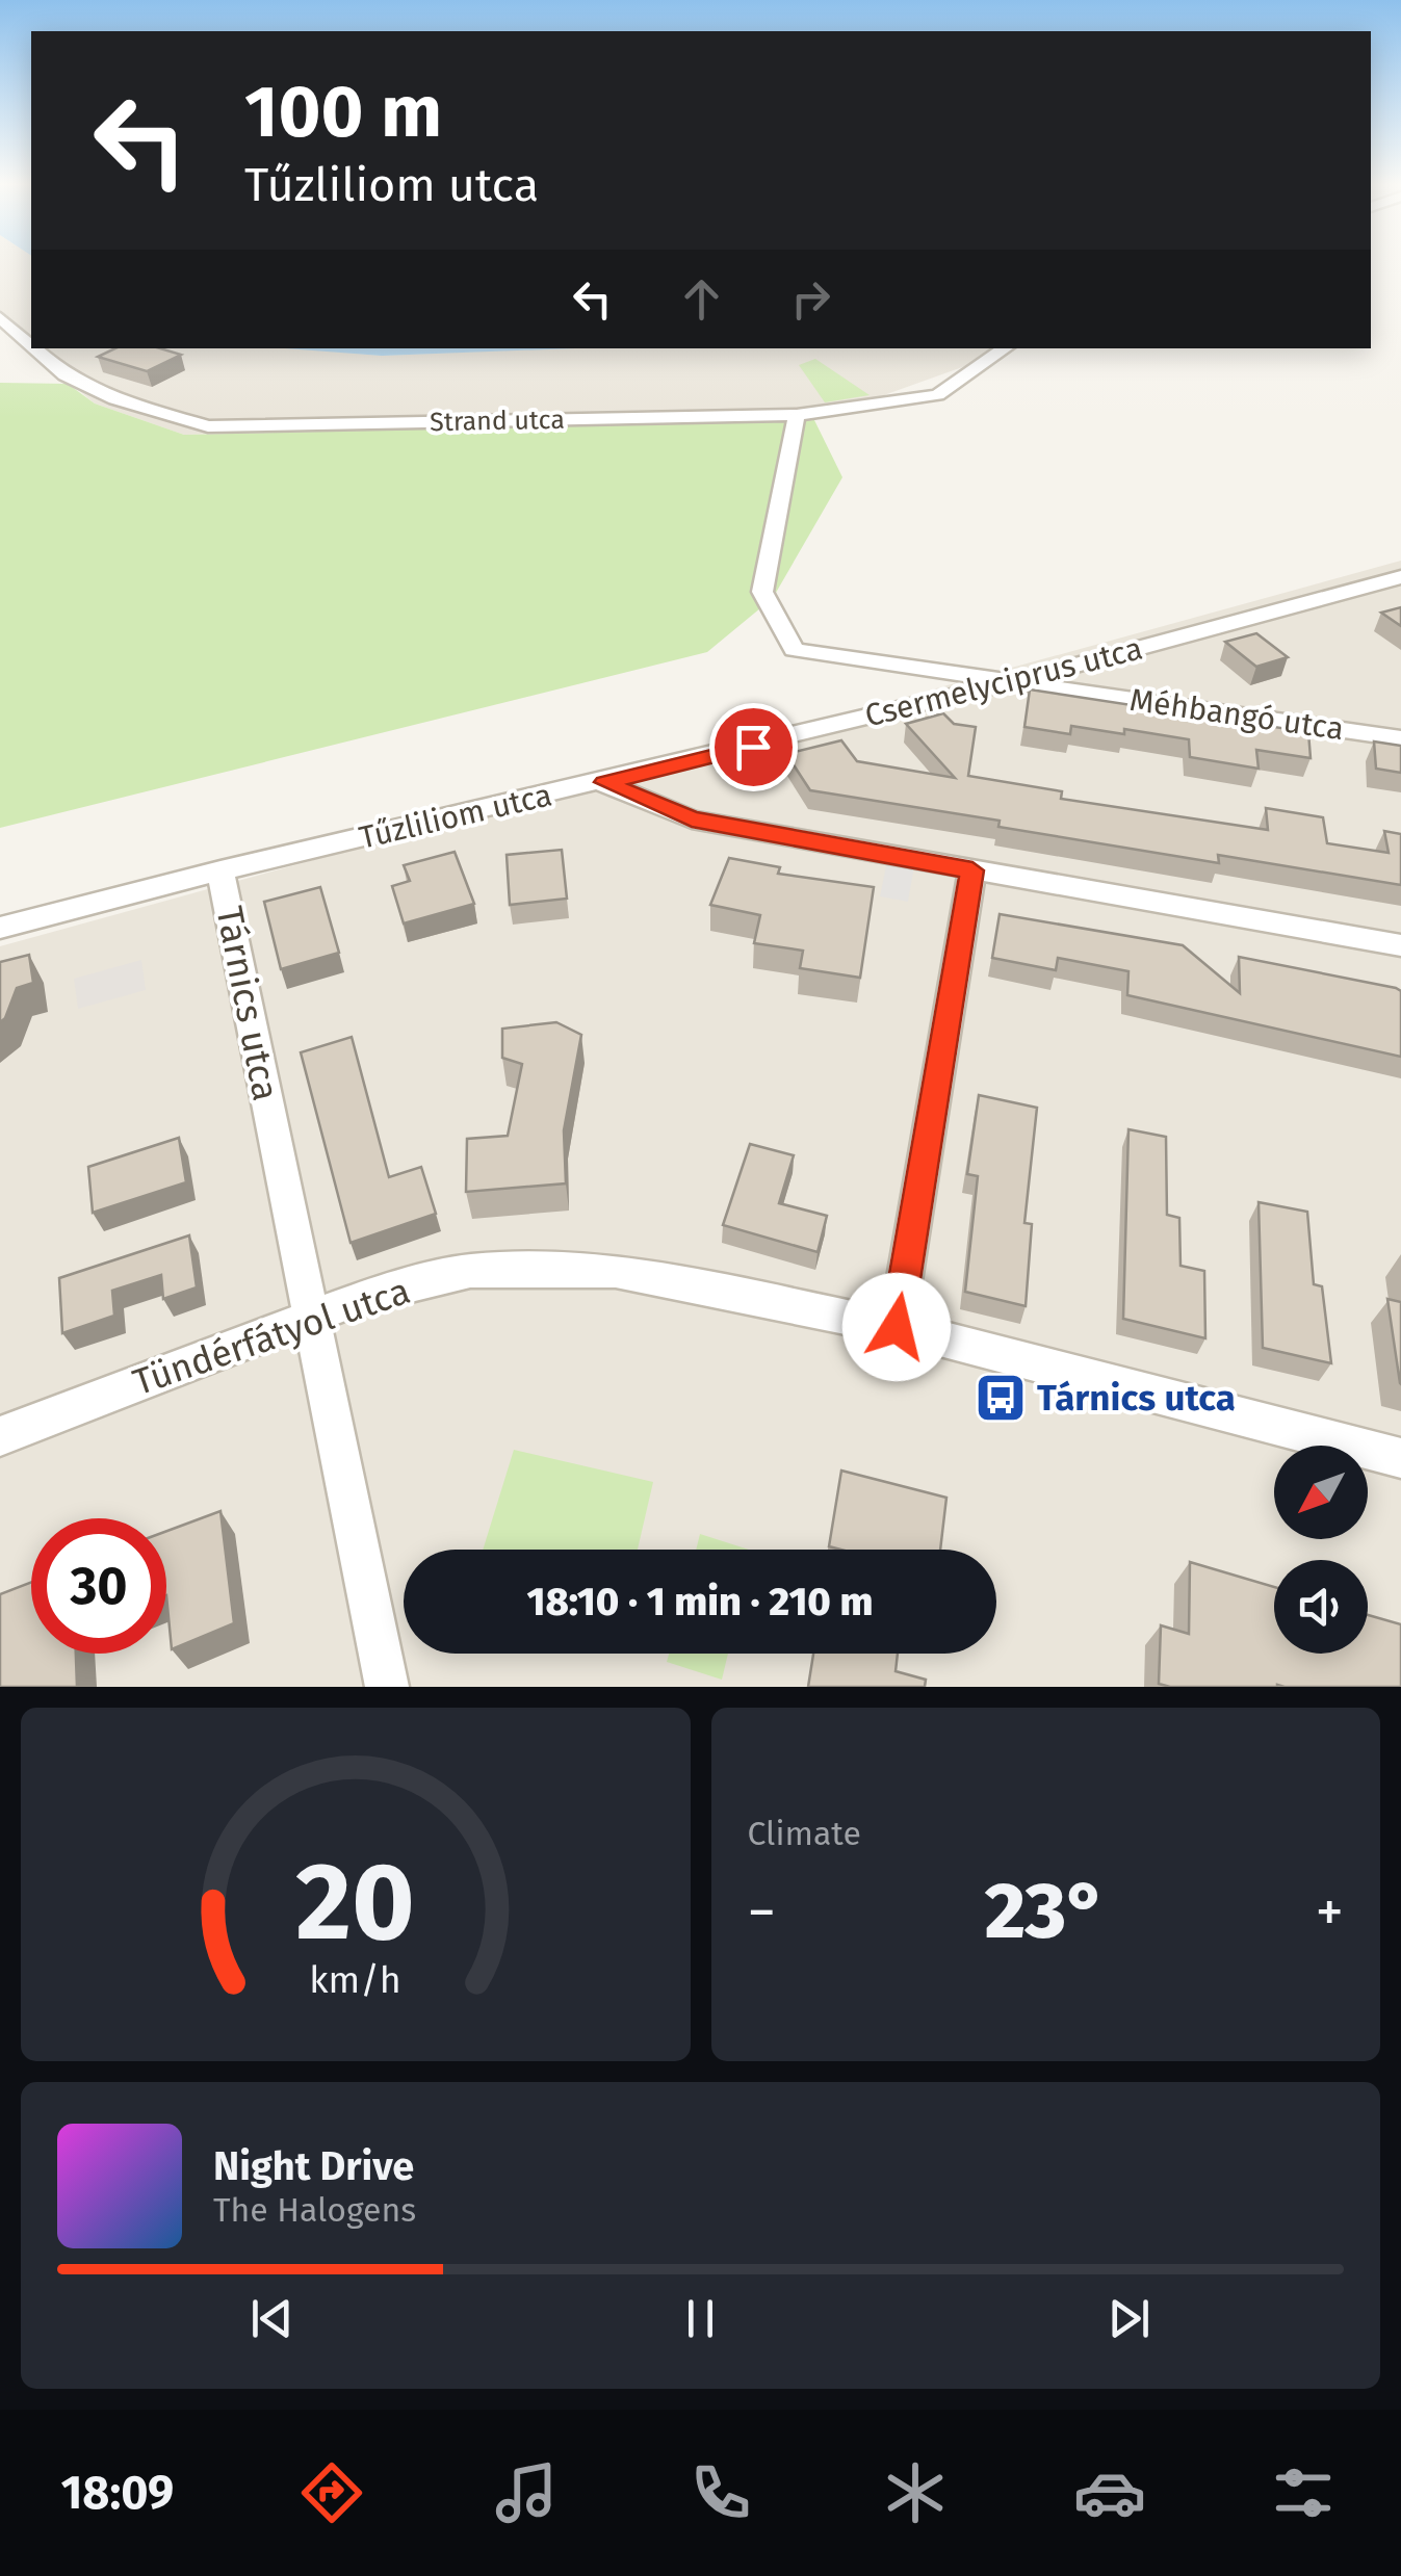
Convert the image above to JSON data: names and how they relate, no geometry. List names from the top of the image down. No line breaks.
{"streets":{"street":["Strand utca","Csermelyciprus utca","Méhbangó utca","Tűzliliom utca","Tárnics utca","Tündérfátyol utca"]},"crossings":[["Strand utca","Méhbangó utca"],["Csermelyciprus utca","Méhbangó utca"],["Csermelyciprus utca","Tűzliliom utca"],["Tűzliliom utca","Tárnics utca"],["Tárnics utca","Tündérfátyol utca"]],"places":{"bus stop":["Tárnics utca"]},"north":"bottom left","page":{"turn":["100 m","Tűzliliom utca"],"limit":"30","trip":"18:10 · 1 min · 210 m","tile":"Climate","heat":["−","23°","+"],"song":["Night Drive","The Halogens"],"tabs":"18:09","gauge":["20","km/h"]}}
